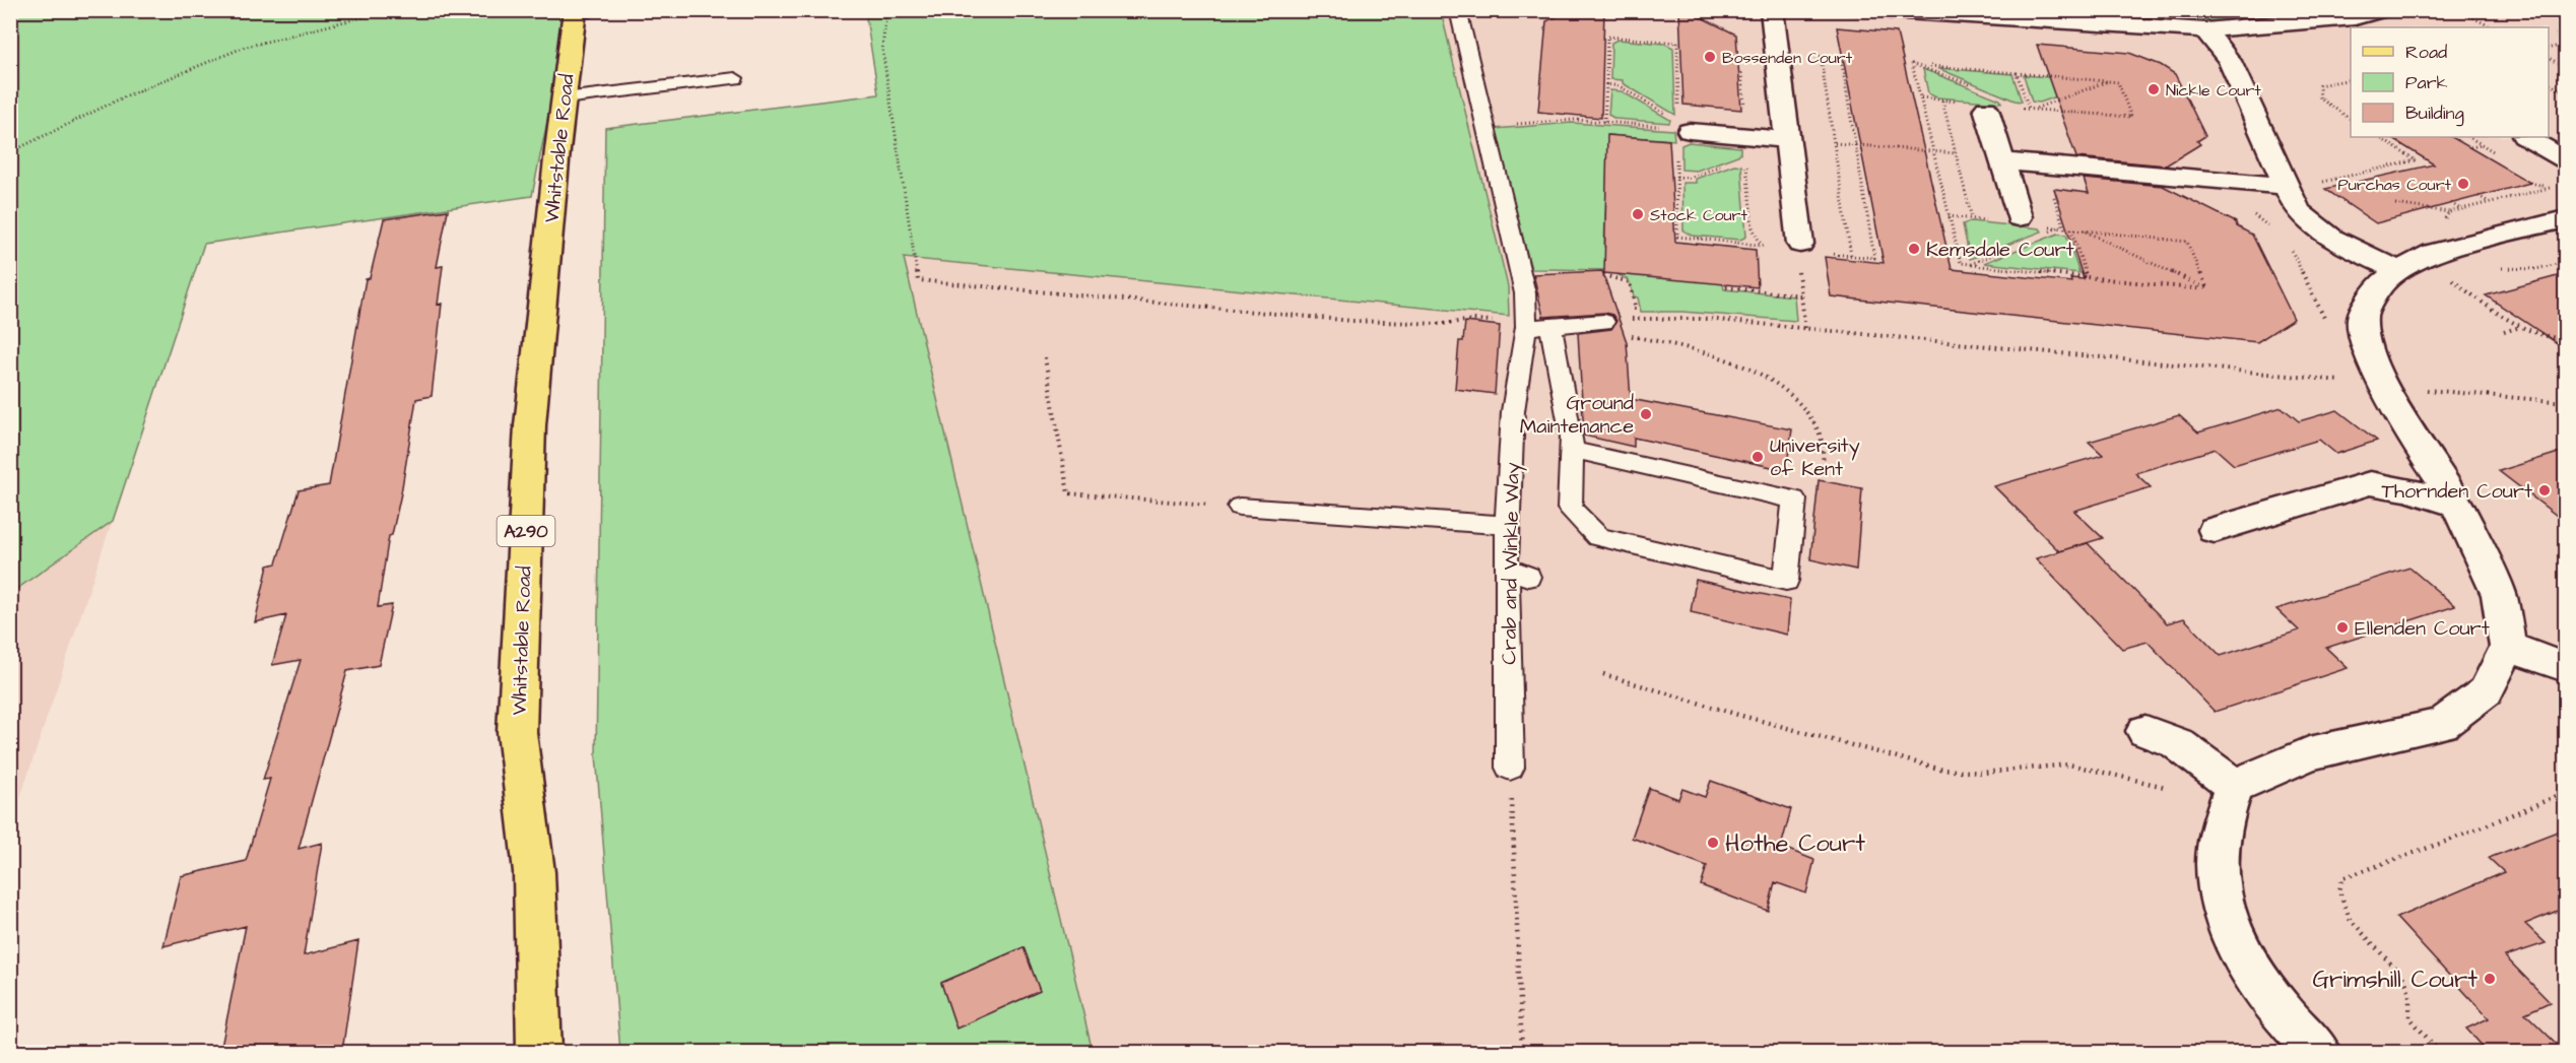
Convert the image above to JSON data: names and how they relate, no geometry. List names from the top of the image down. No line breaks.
{"streets":{"main road":["Whitstable Road","A290"],"lane":["Crab and Winkle Way"]},"places":["Bossenden Court","Nickle Court","Purchas Court","Stock Court","Kemsdale Court","Ground Maintenance","University of Kent","Thornden Court","Ellenden Court","Hothe Court","Grimshill Court"],"legend":["Road","Park","Building"]}
